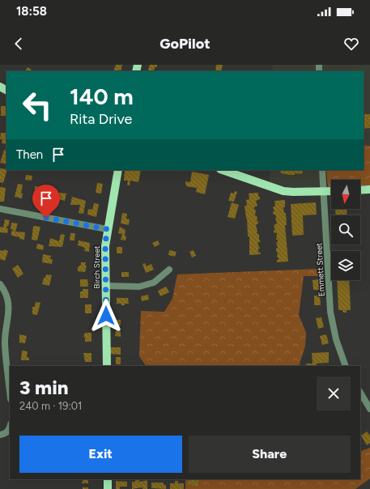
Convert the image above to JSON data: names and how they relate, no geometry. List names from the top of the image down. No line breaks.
{"streets":{"main road":["Birch Street"],"street":["Emmett Street"]},"north":"bottom","page":{"status":"18:58","header":"GoPilot","turn":["140 m","Rita Drive"],"then":"Then","heading":["3 min","240 m · 19:01"],"buttons":["Exit","Share"]}}
